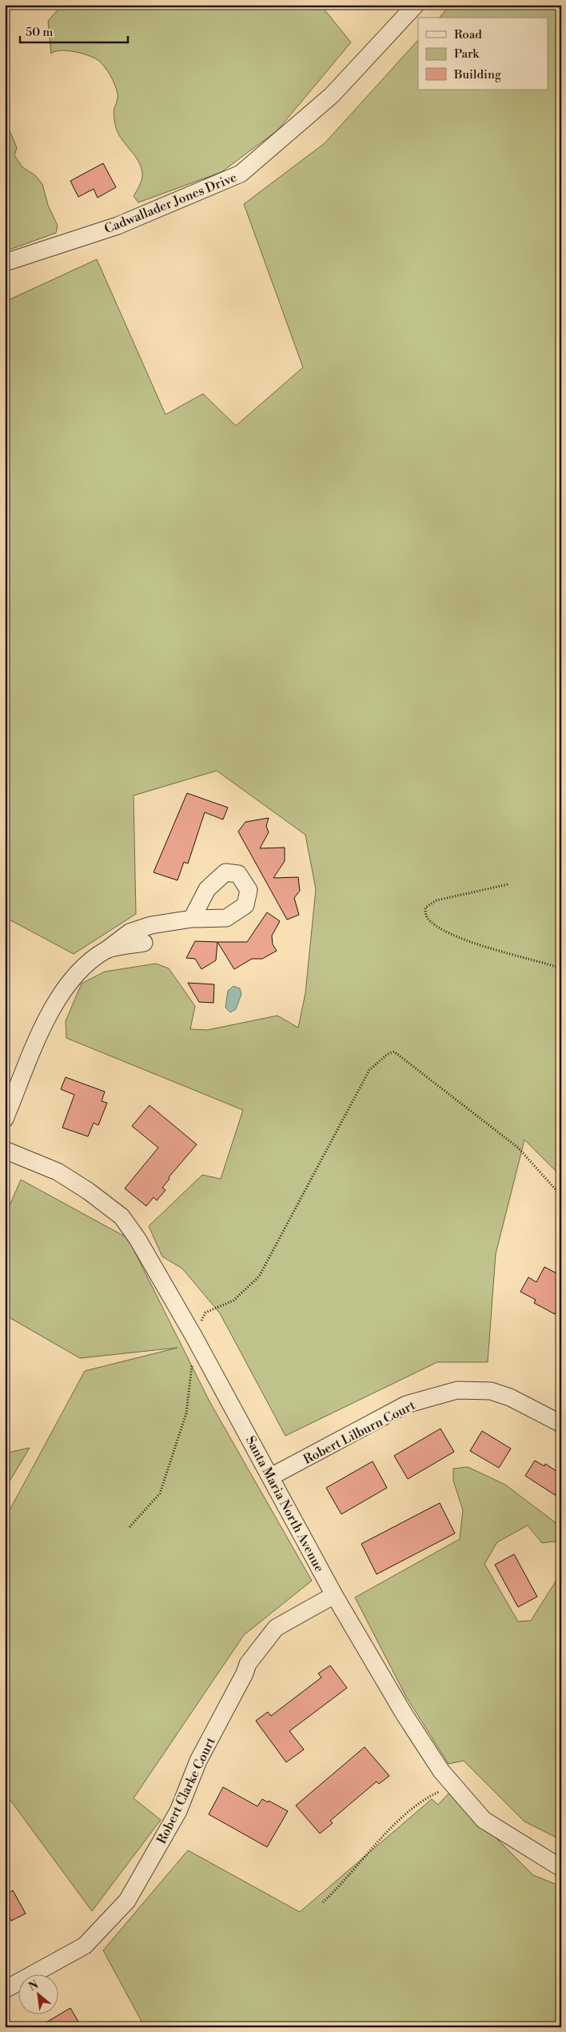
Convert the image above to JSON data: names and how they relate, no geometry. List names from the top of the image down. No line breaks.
{"streets":{"street":["Cadwallader Jones Drive","Robert Lilburn Court","Santa Maria North Avenue","Robert Clarke Court"]},"crossings":[["Robert Lilburn Court","Santa Maria North Avenue"],["Santa Maria North Avenue","Robert Clarke Court"]],"legend":["Road","Park","Building"],"scale_bar":"50 m","north":"top left"}
